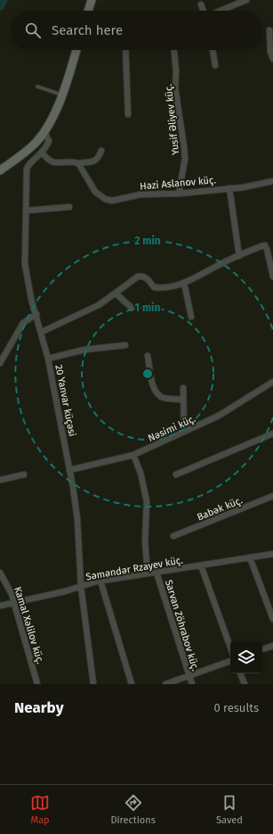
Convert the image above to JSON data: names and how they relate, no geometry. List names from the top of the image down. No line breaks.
{"streets":{"street":["Yusif Əliyev küç.","Həzi Aslanov küç.","20 Yanvar küçəsi","Nəsimi küç.","Babək küç.","Səməndər Rzayev küç.","Kamal Xəlilov küç.","Sarvan Zöhrabov küç."]},"crossings":[["Yusif Əliyev küç.","Həzi Aslanov küç."],["20 Yanvar küçəsi","Nəsimi küç."],["20 Yanvar küçəsi","Səməndər Rzayev küç."],["Səməndər Rzayev küç.","Kamal Xəlilov küç."],["Səməndər Rzayev küç.","Sarvan Zöhrabov küç."]],"page":{"search":"Search here","heading":["Nearby","0 results"],"nav":["Map","Directions","Saved"]},"rings":["2 min","1 min"]}
